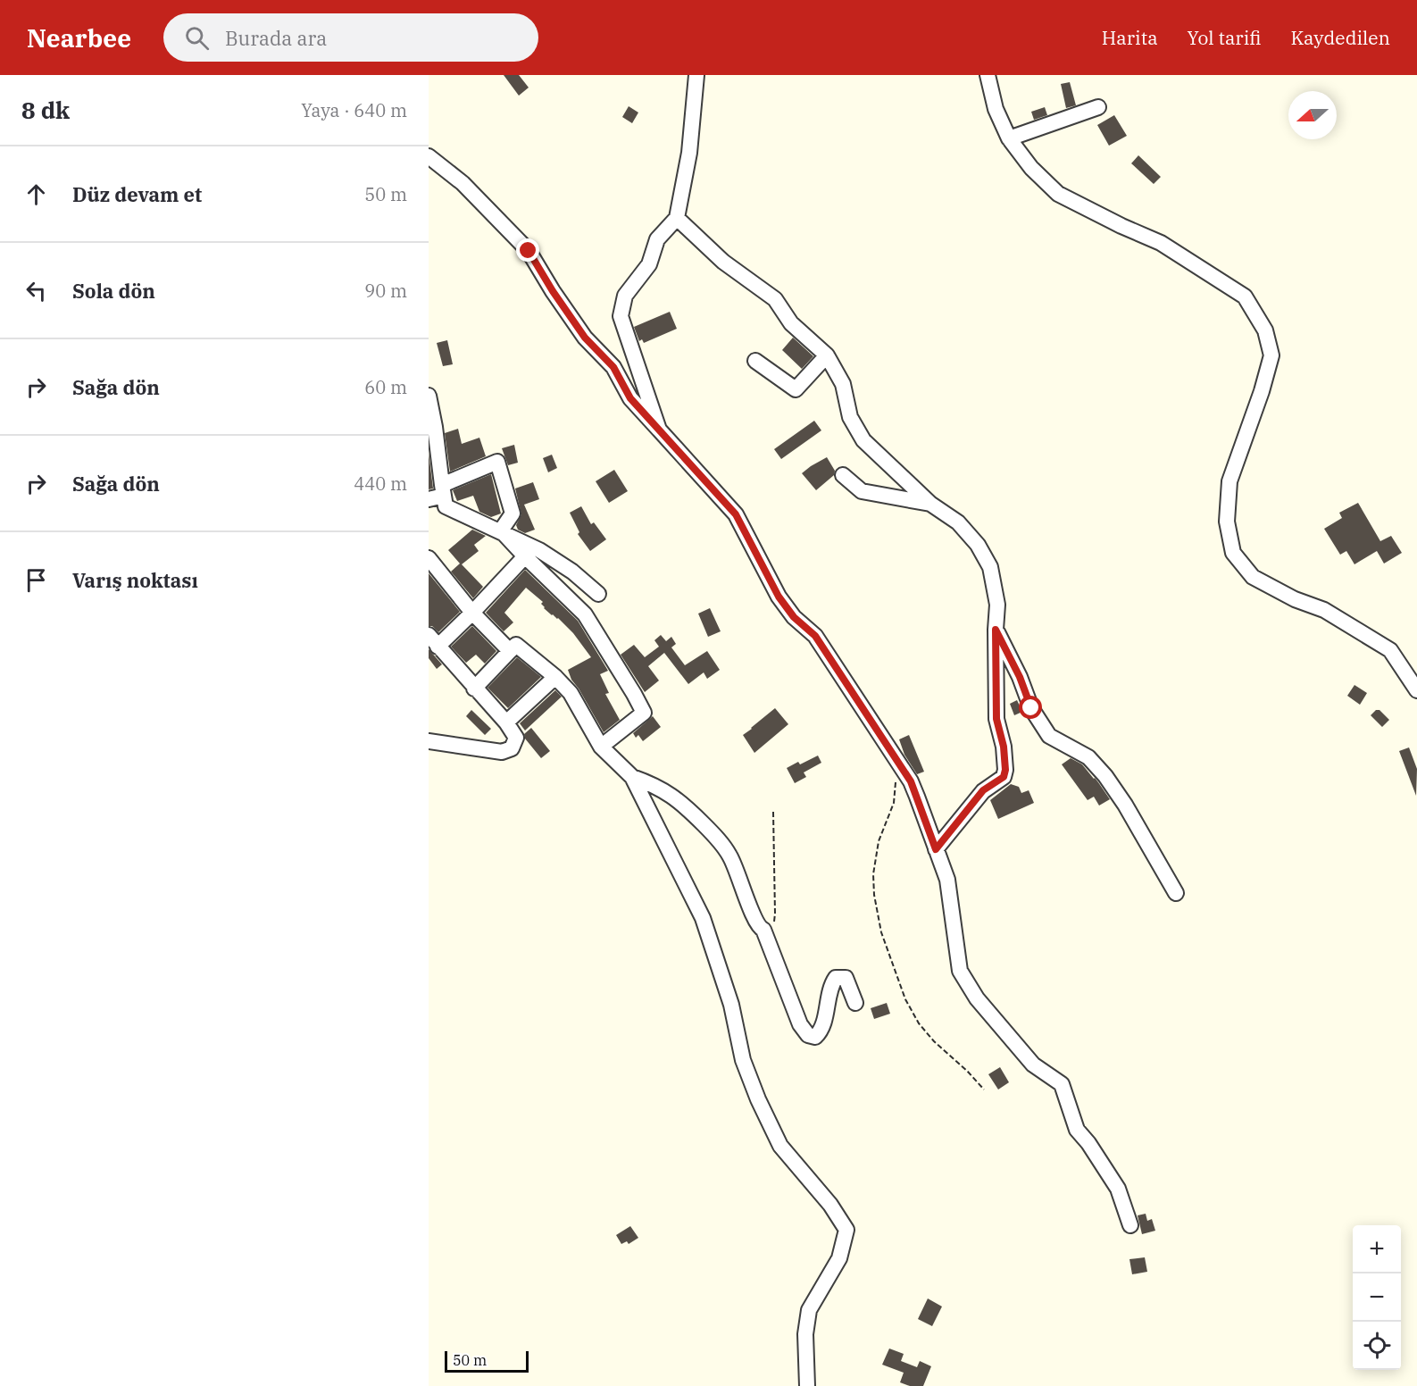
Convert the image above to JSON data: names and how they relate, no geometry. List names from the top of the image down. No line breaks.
{"scale_bar":"50 m","north":"left","page":{"header":"Nearbee","search":"Burada ara","nav":["Harita","Yol tarifi","Kaydedilen"],"heading":["8 dk","Yaya · 640 m"],"list":[["Düz devam et","50 m"],["Sola dön","90 m"],["Sağa dön","60 m"],["Sağa dön","440 m"],"Varış noktası"],"map_buttons":["+","−"],"scale":"50 m"}}
